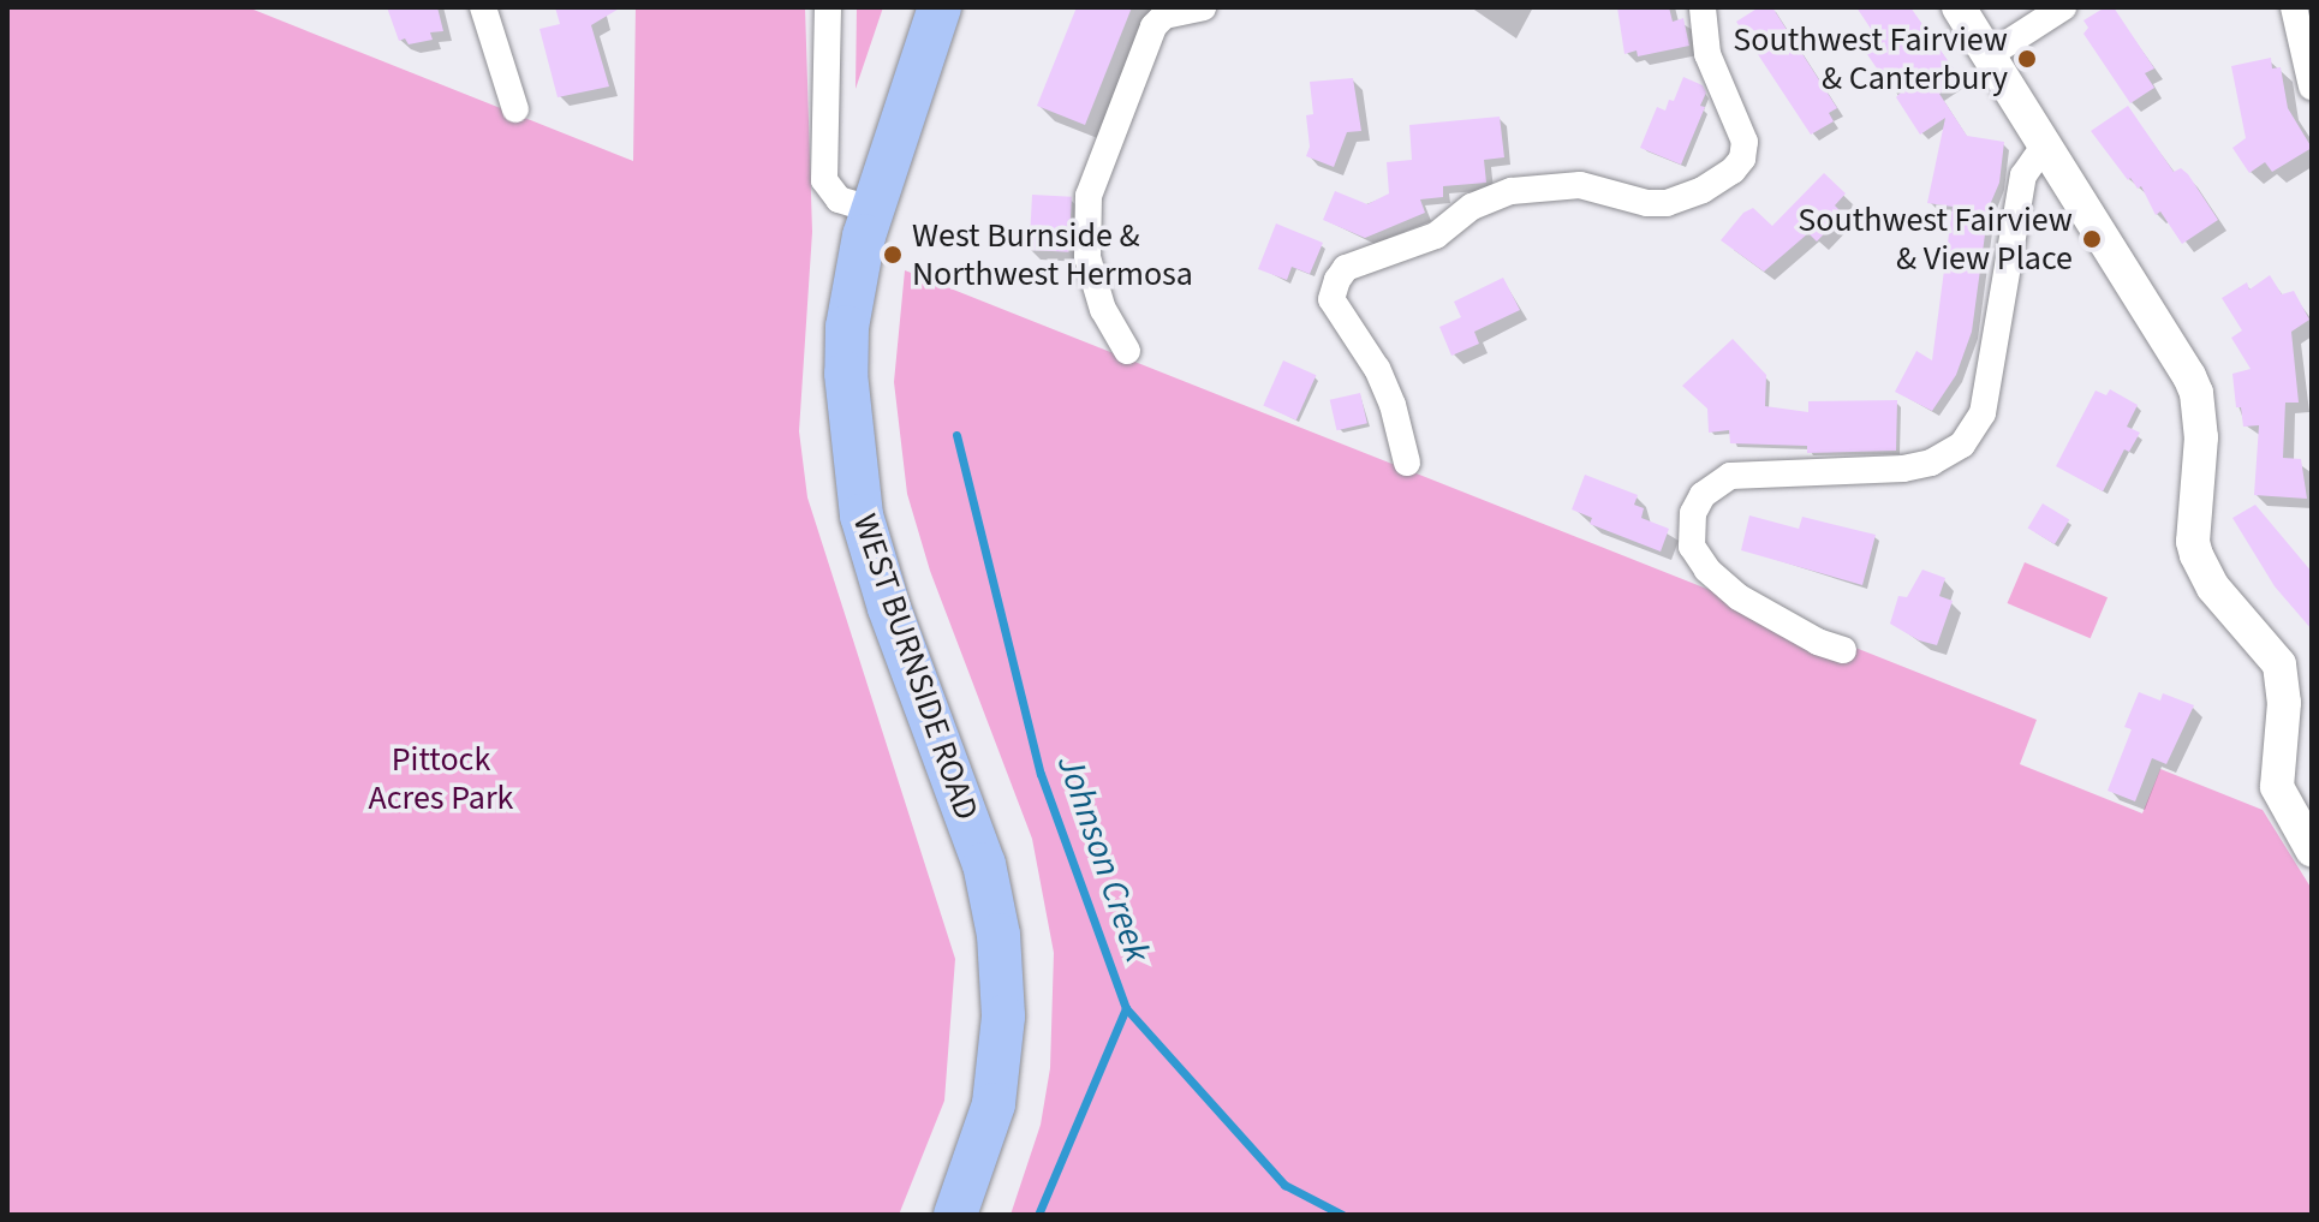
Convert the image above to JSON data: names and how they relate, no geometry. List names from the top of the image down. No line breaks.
{"streets":{"main road":["WEST BURNSIDE ROAD"]},"water":["Johnson Creek"],"parks":["Pittock Acres Park"],"places":["Southwest Fairview & Canterbury","Southwest Fairview & View Place","West Burnside & Northwest Hermosa"]}
